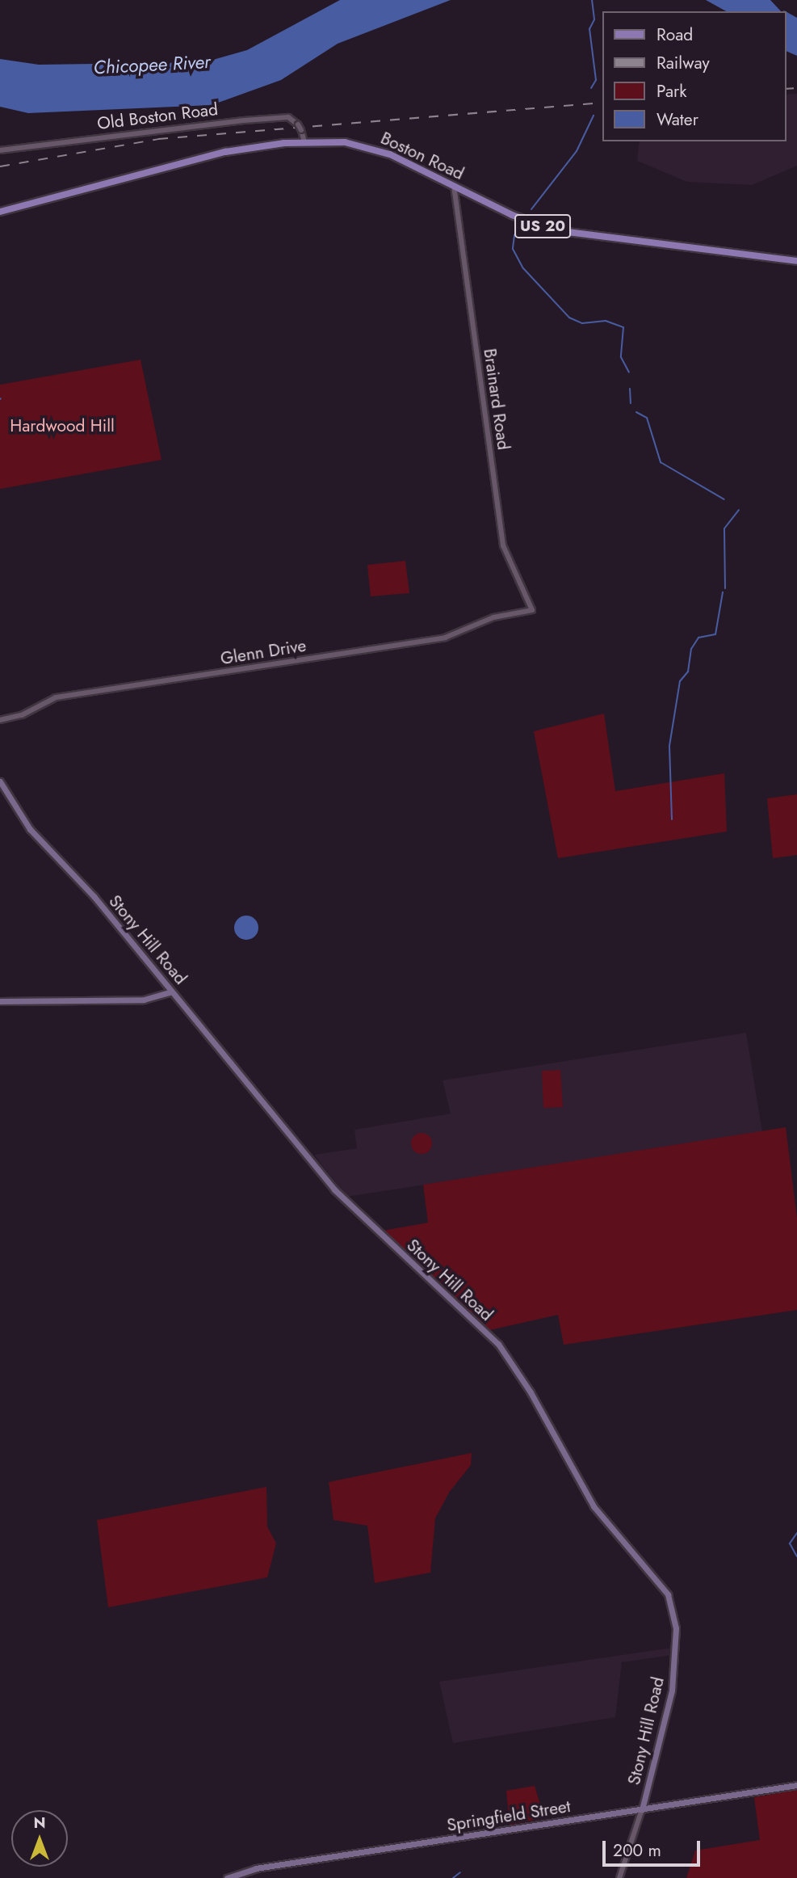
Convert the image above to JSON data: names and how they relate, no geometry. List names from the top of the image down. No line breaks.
{"streets":{"main road":["Boston Road","US 20","Stony Hill Road","Springfield Street"],"street":["Old Boston Road","Brainard Road","Glenn Drive"]},"crossings":[["Old Boston Road","Boston Road"],["Boston Road","Brainard Road"],["Brainard Road","Glenn Drive"],["Stony Hill Road","Springfield Street"]],"water":["Chicopee River"],"parks":["Hardwood Hill"],"legend":["Road","Railway","Park","Water"],"scale_bar":"200 m","north":"top"}
